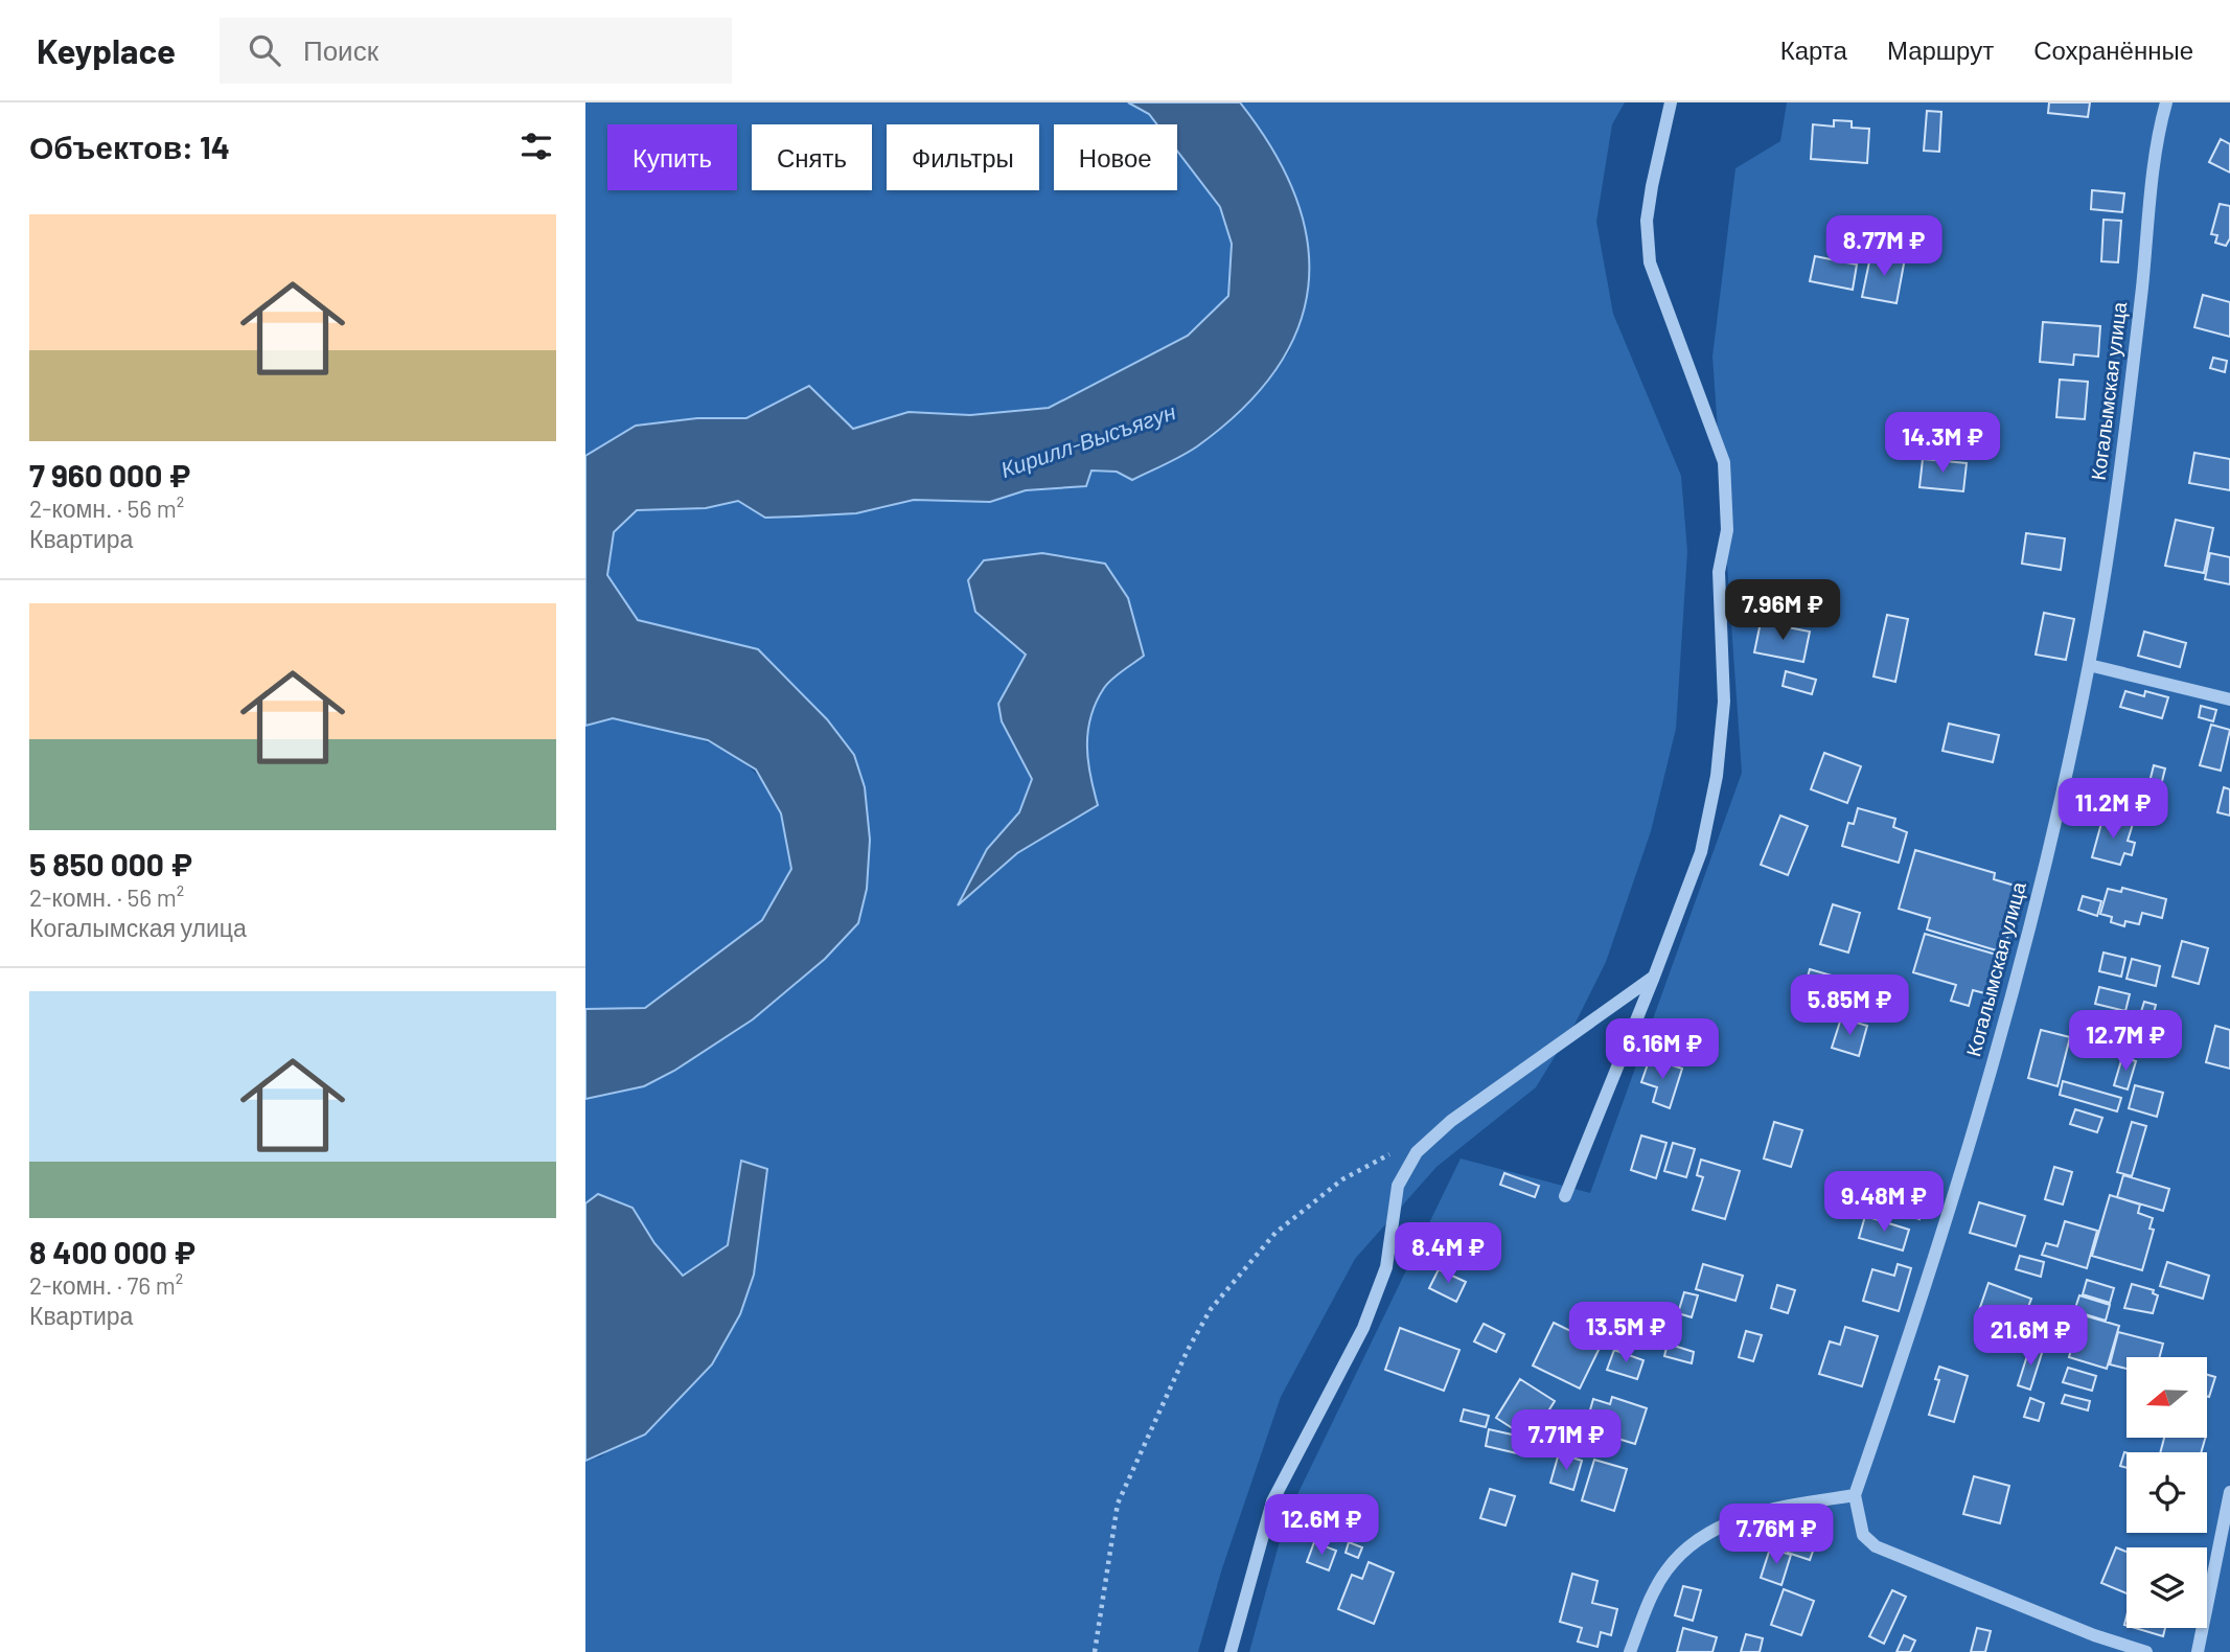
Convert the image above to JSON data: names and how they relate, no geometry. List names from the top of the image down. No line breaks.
{"streets":{"street":["Когалымская улица"]},"water":["Кирилл-Высъягун"],"north":"left","page":{"header":"Keyplace","search":"Поиск","nav":["Карта","Маршрут","Сохранённые"],"heading":"Объектов: 14","chip":["Купить","Снять","Фильтры","Новое"],"list":[{"name":"7 960 000 ₽","note":"2-комн. · 56 m² · Квартира"},{"name":"5 850 000 ₽","note":"2-комн. · 56 m² · Когалымская улица"},{"name":"8 400 000 ₽","note":"2-комн. · 76 m² · Квартира"}],"price":["8.77M ₽","14.3M ₽","7.96M ₽","11.2M ₽","5.85M ₽","12.7M ₽","6.16M ₽","9.48M ₽","8.4M ₽","13.5M ₽","21.6M ₽","7.71M ₽","12.6M ₽","7.76M ₽"]}}
